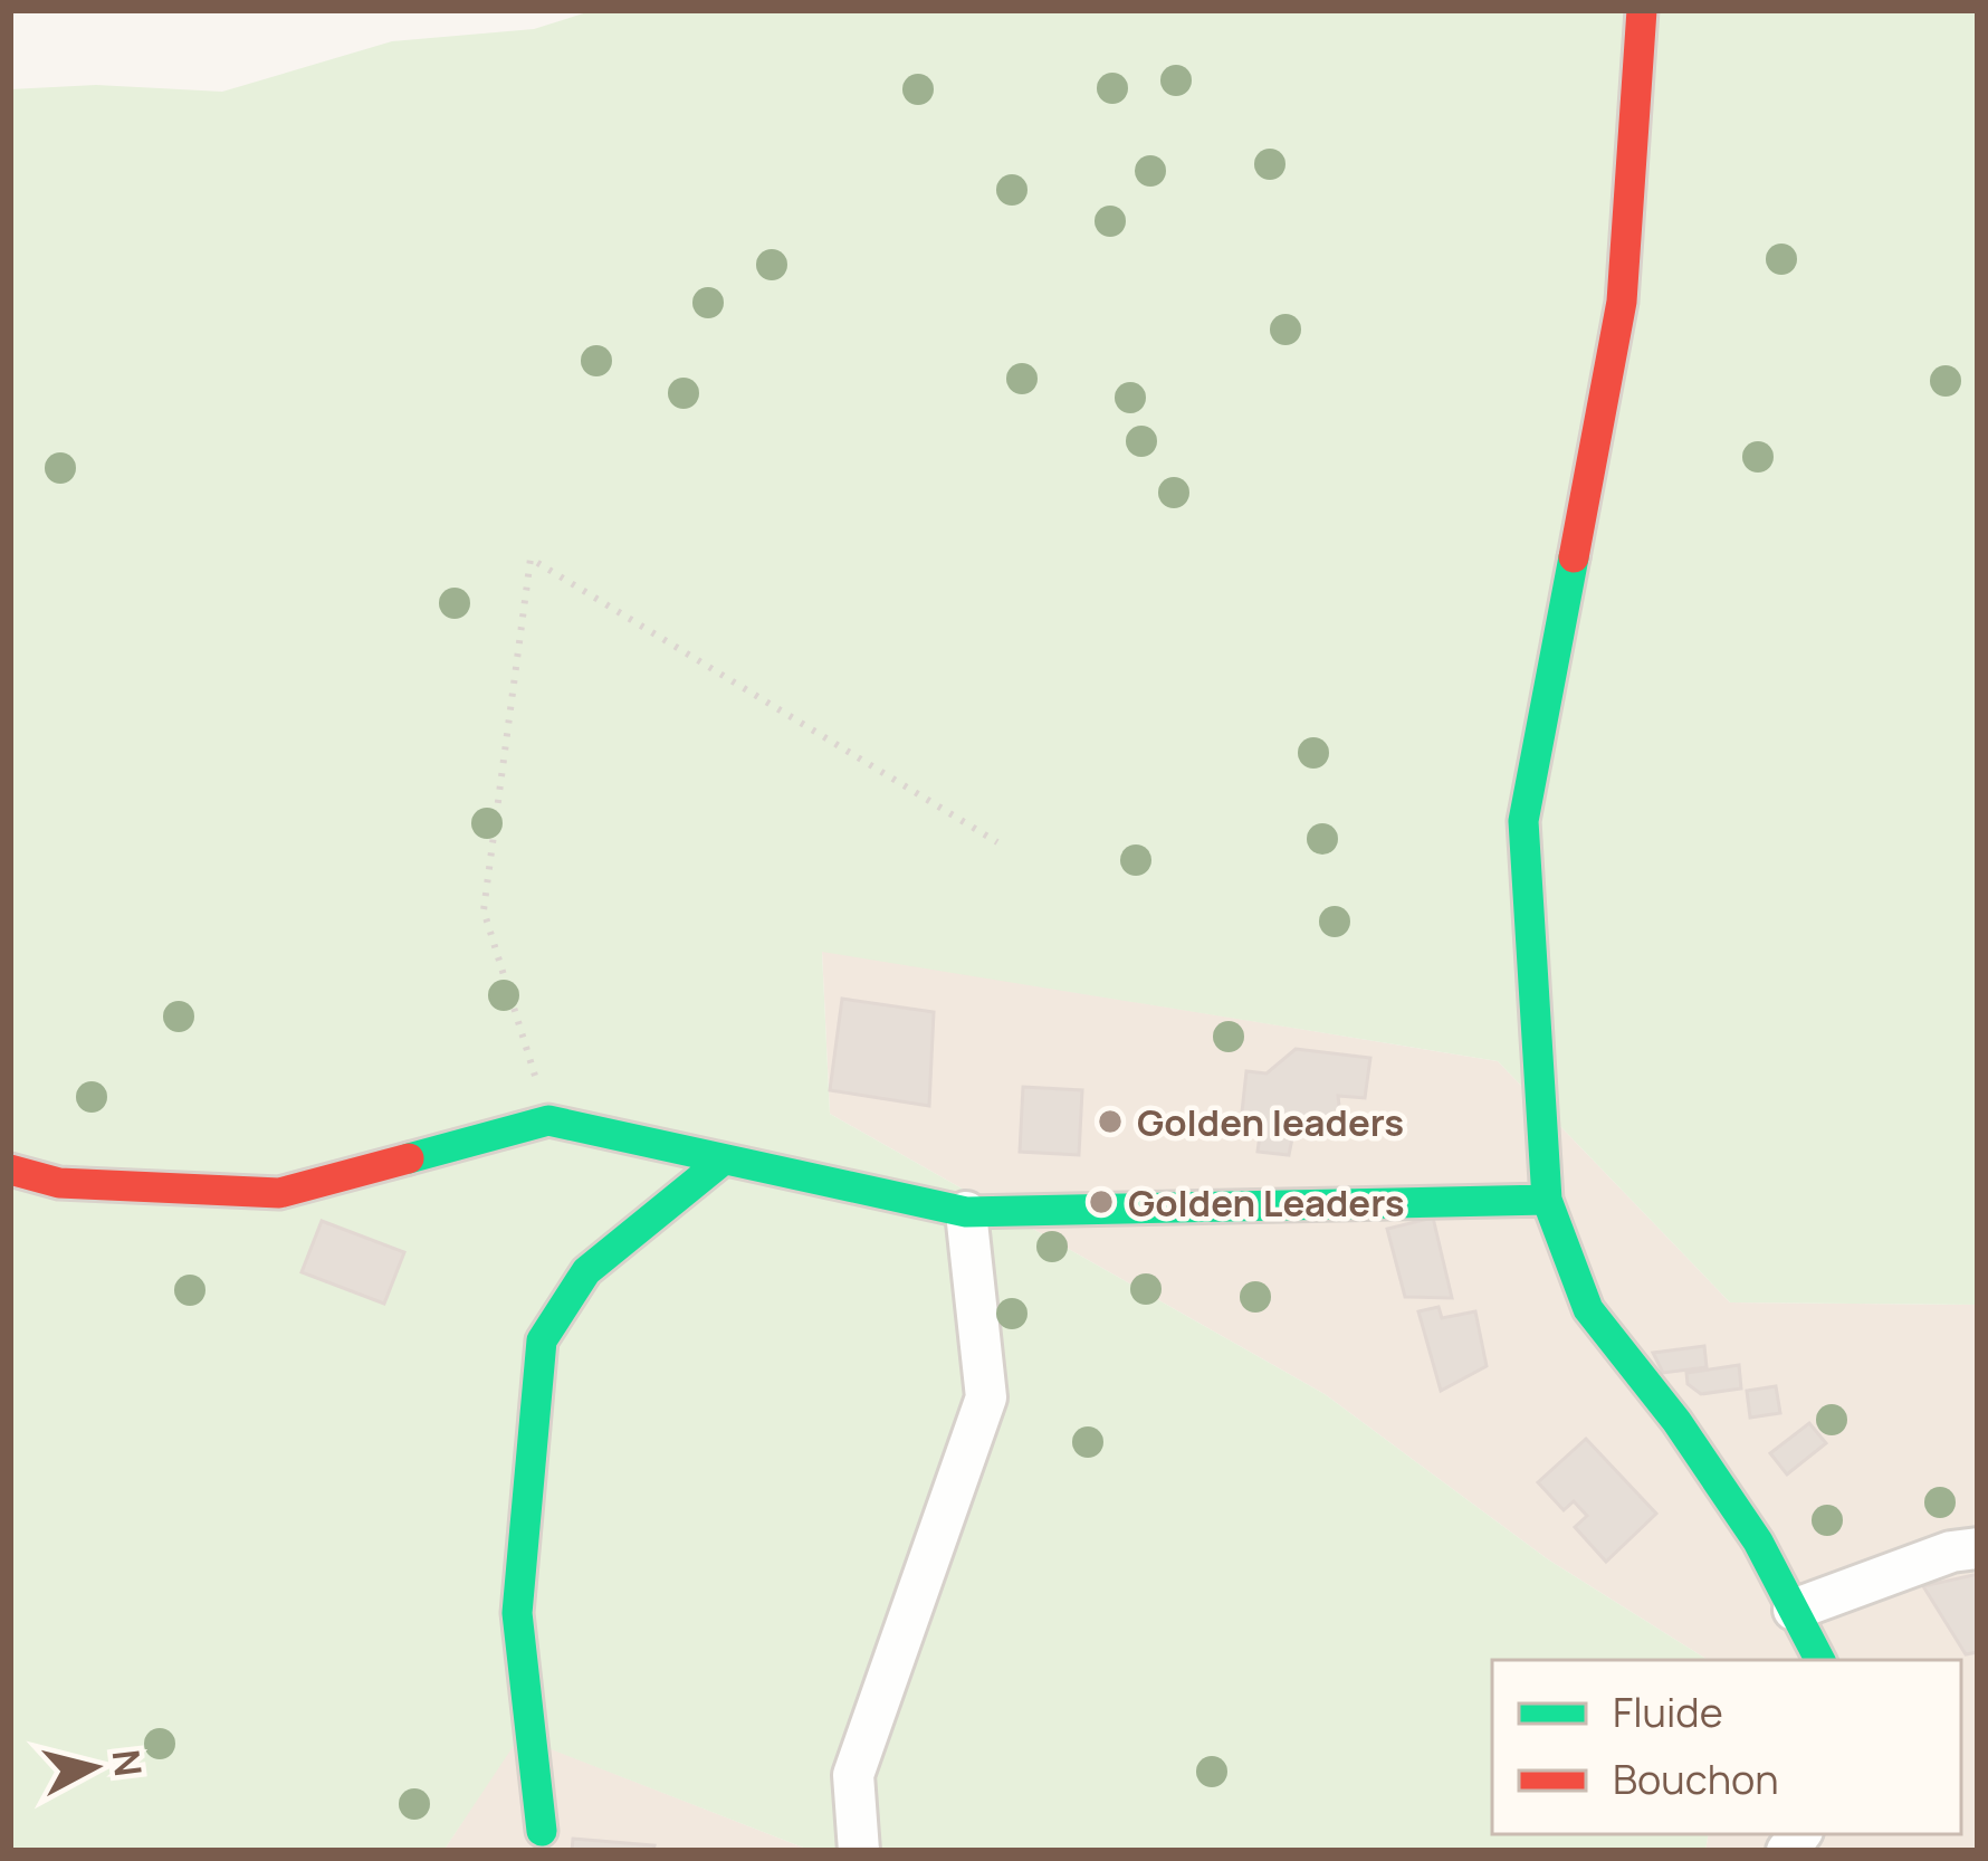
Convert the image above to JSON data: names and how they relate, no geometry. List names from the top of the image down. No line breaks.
{"places":["Golden leaders","Golden Leaders"],"legend":["Fluide","Bouchon"],"north":"right"}
